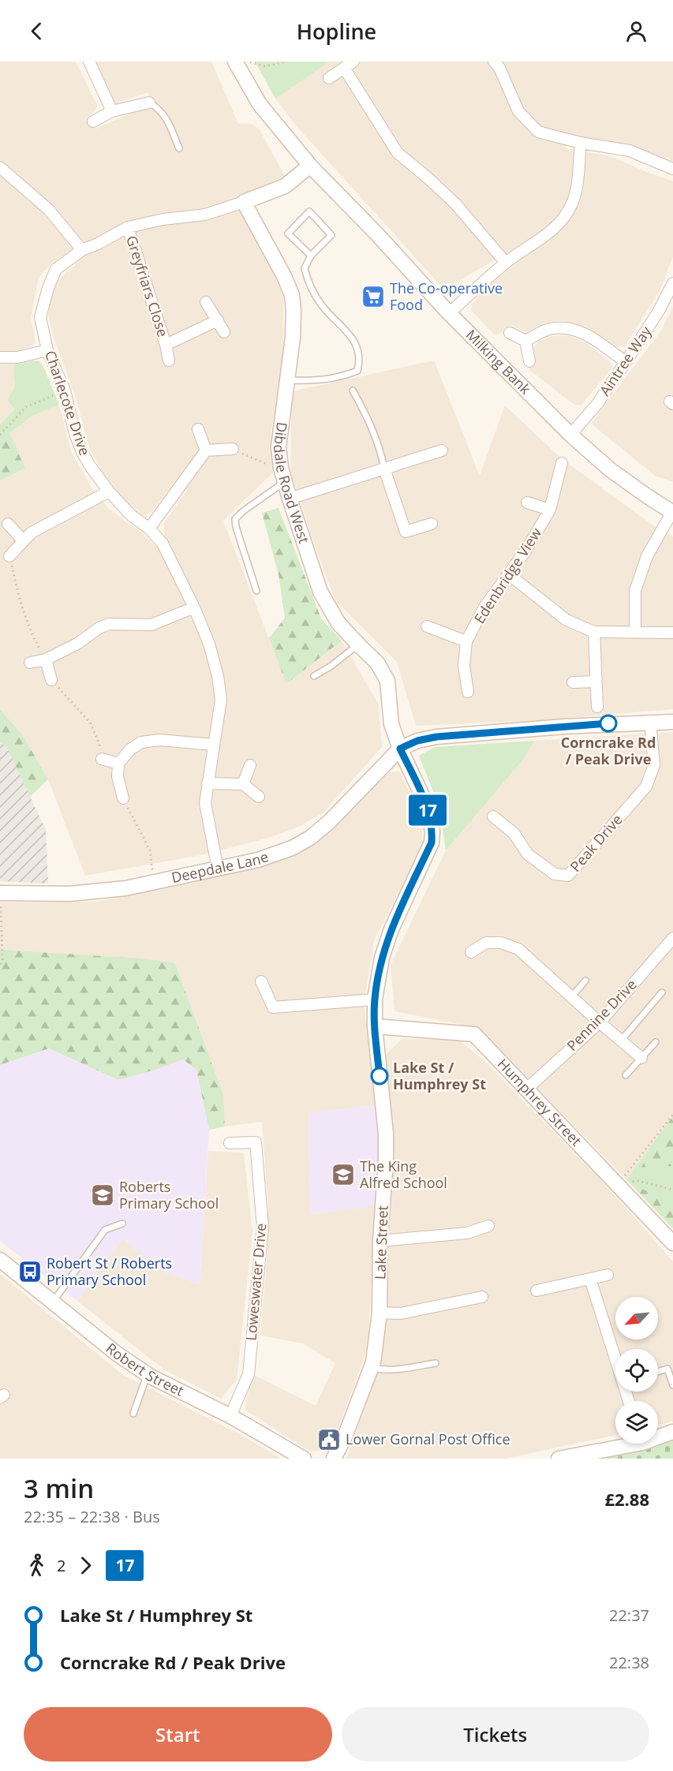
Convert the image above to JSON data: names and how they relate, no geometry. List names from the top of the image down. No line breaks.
{"streets":{"street":["Greyfriars Close","Aintree Way","Milking Bank","Charlecote Drive","Dibdale Road West","Edenbridge View","Peak Drive","Deepdale Lane","Pennine Drive","Humphrey Street","Lake Street","Loweswater Drive","Robert Street"]},"crossings":[["Greyfriars Close","Charlecote Drive"],["Aintree Way","Milking Bank"],["Charlecote Drive","Dibdale Road West"],["Charlecote Drive","Deepdale Lane"],["Dibdale Road West","Deepdale Lane"],["Dibdale Road West","Lake Street"],["Deepdale Lane","Lake Street"],["Pennine Drive","Humphrey Street"],["Humphrey Street","Lake Street"],["Loweswater Drive","Robert Street"]],"places":{"supermarket":["The Co-operative Food"],"other":["Corncrake Rd / Peak Drive","Lake St / Humphrey St"],"school or university":["The King Alfred School","Roberts Primary School"],"bus stop":["Robert St / Roberts Primary School"],"public building":["Lower Gornal Post Office"]},"lines":["bus line 17"],"north":"bottom left","page":{"header":"Hopline","on_map":"17","heading":["3 min","22:35 – 22:38 · Bus","£2.88"],"legs":["2","17"],"list":[{"name":"Lake St / Humphrey St","value":"22:37"},{"name":"Corncrake Rd / Peak Drive","value":"22:38"}],"buttons":["Start","Tickets"]}}
